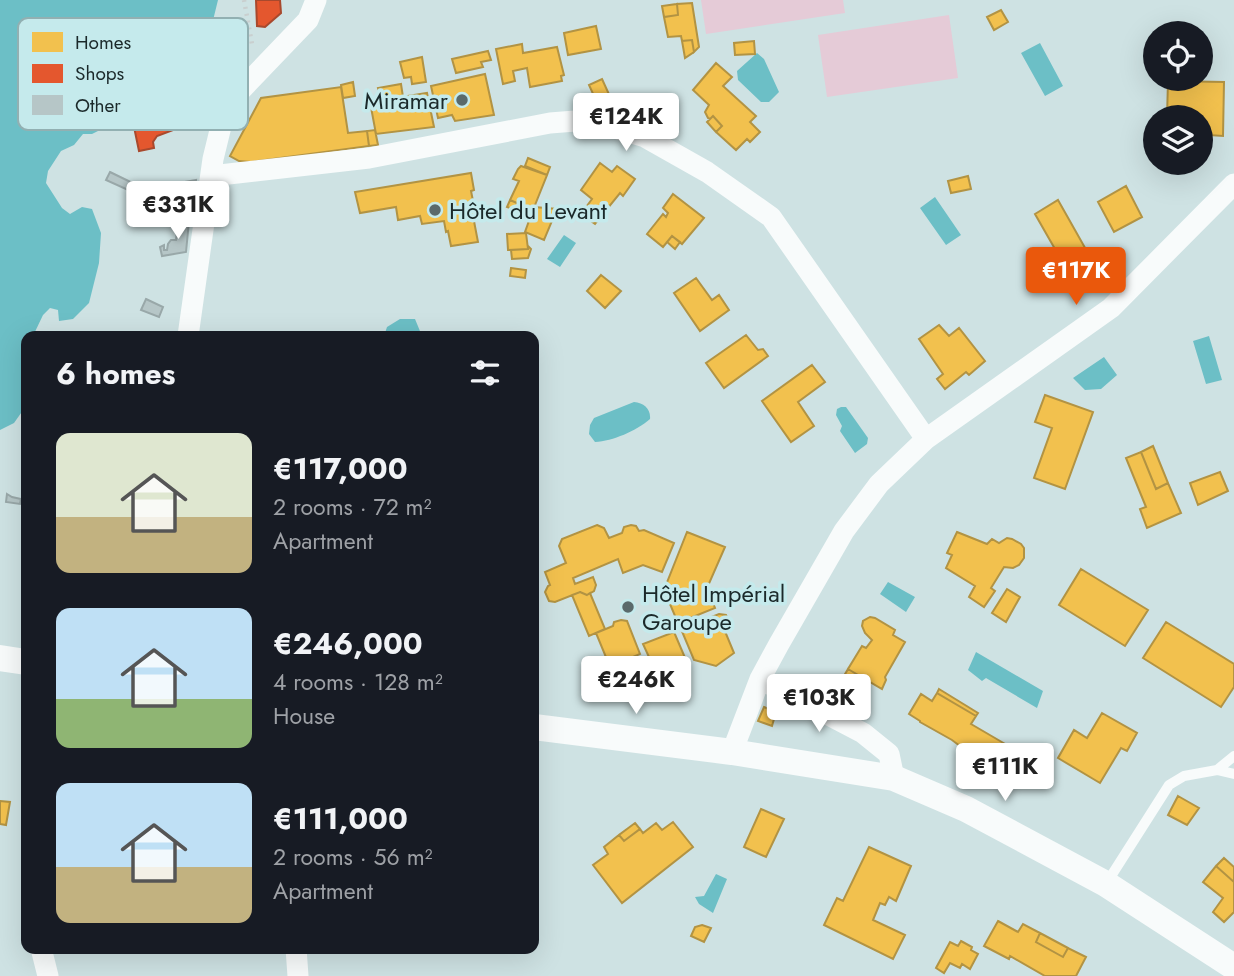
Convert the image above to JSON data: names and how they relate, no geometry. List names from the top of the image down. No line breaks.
{"places":["Miramar","Hôtel du Levant","Hôtel Impérial Garoupe"],"legend":["Homes","Shops","Other"],"page":{"price":["€124K","€331K","€117K","€246K","€103K","€111K"],"heading":"6 homes","list":[{"name":"€117,000","note":"2 rooms · 72 m² · Apartment"},{"name":"€246,000","note":"4 rooms · 128 m² · House"},{"name":"€111,000","note":"2 rooms · 56 m² · Apartment"}]}}
